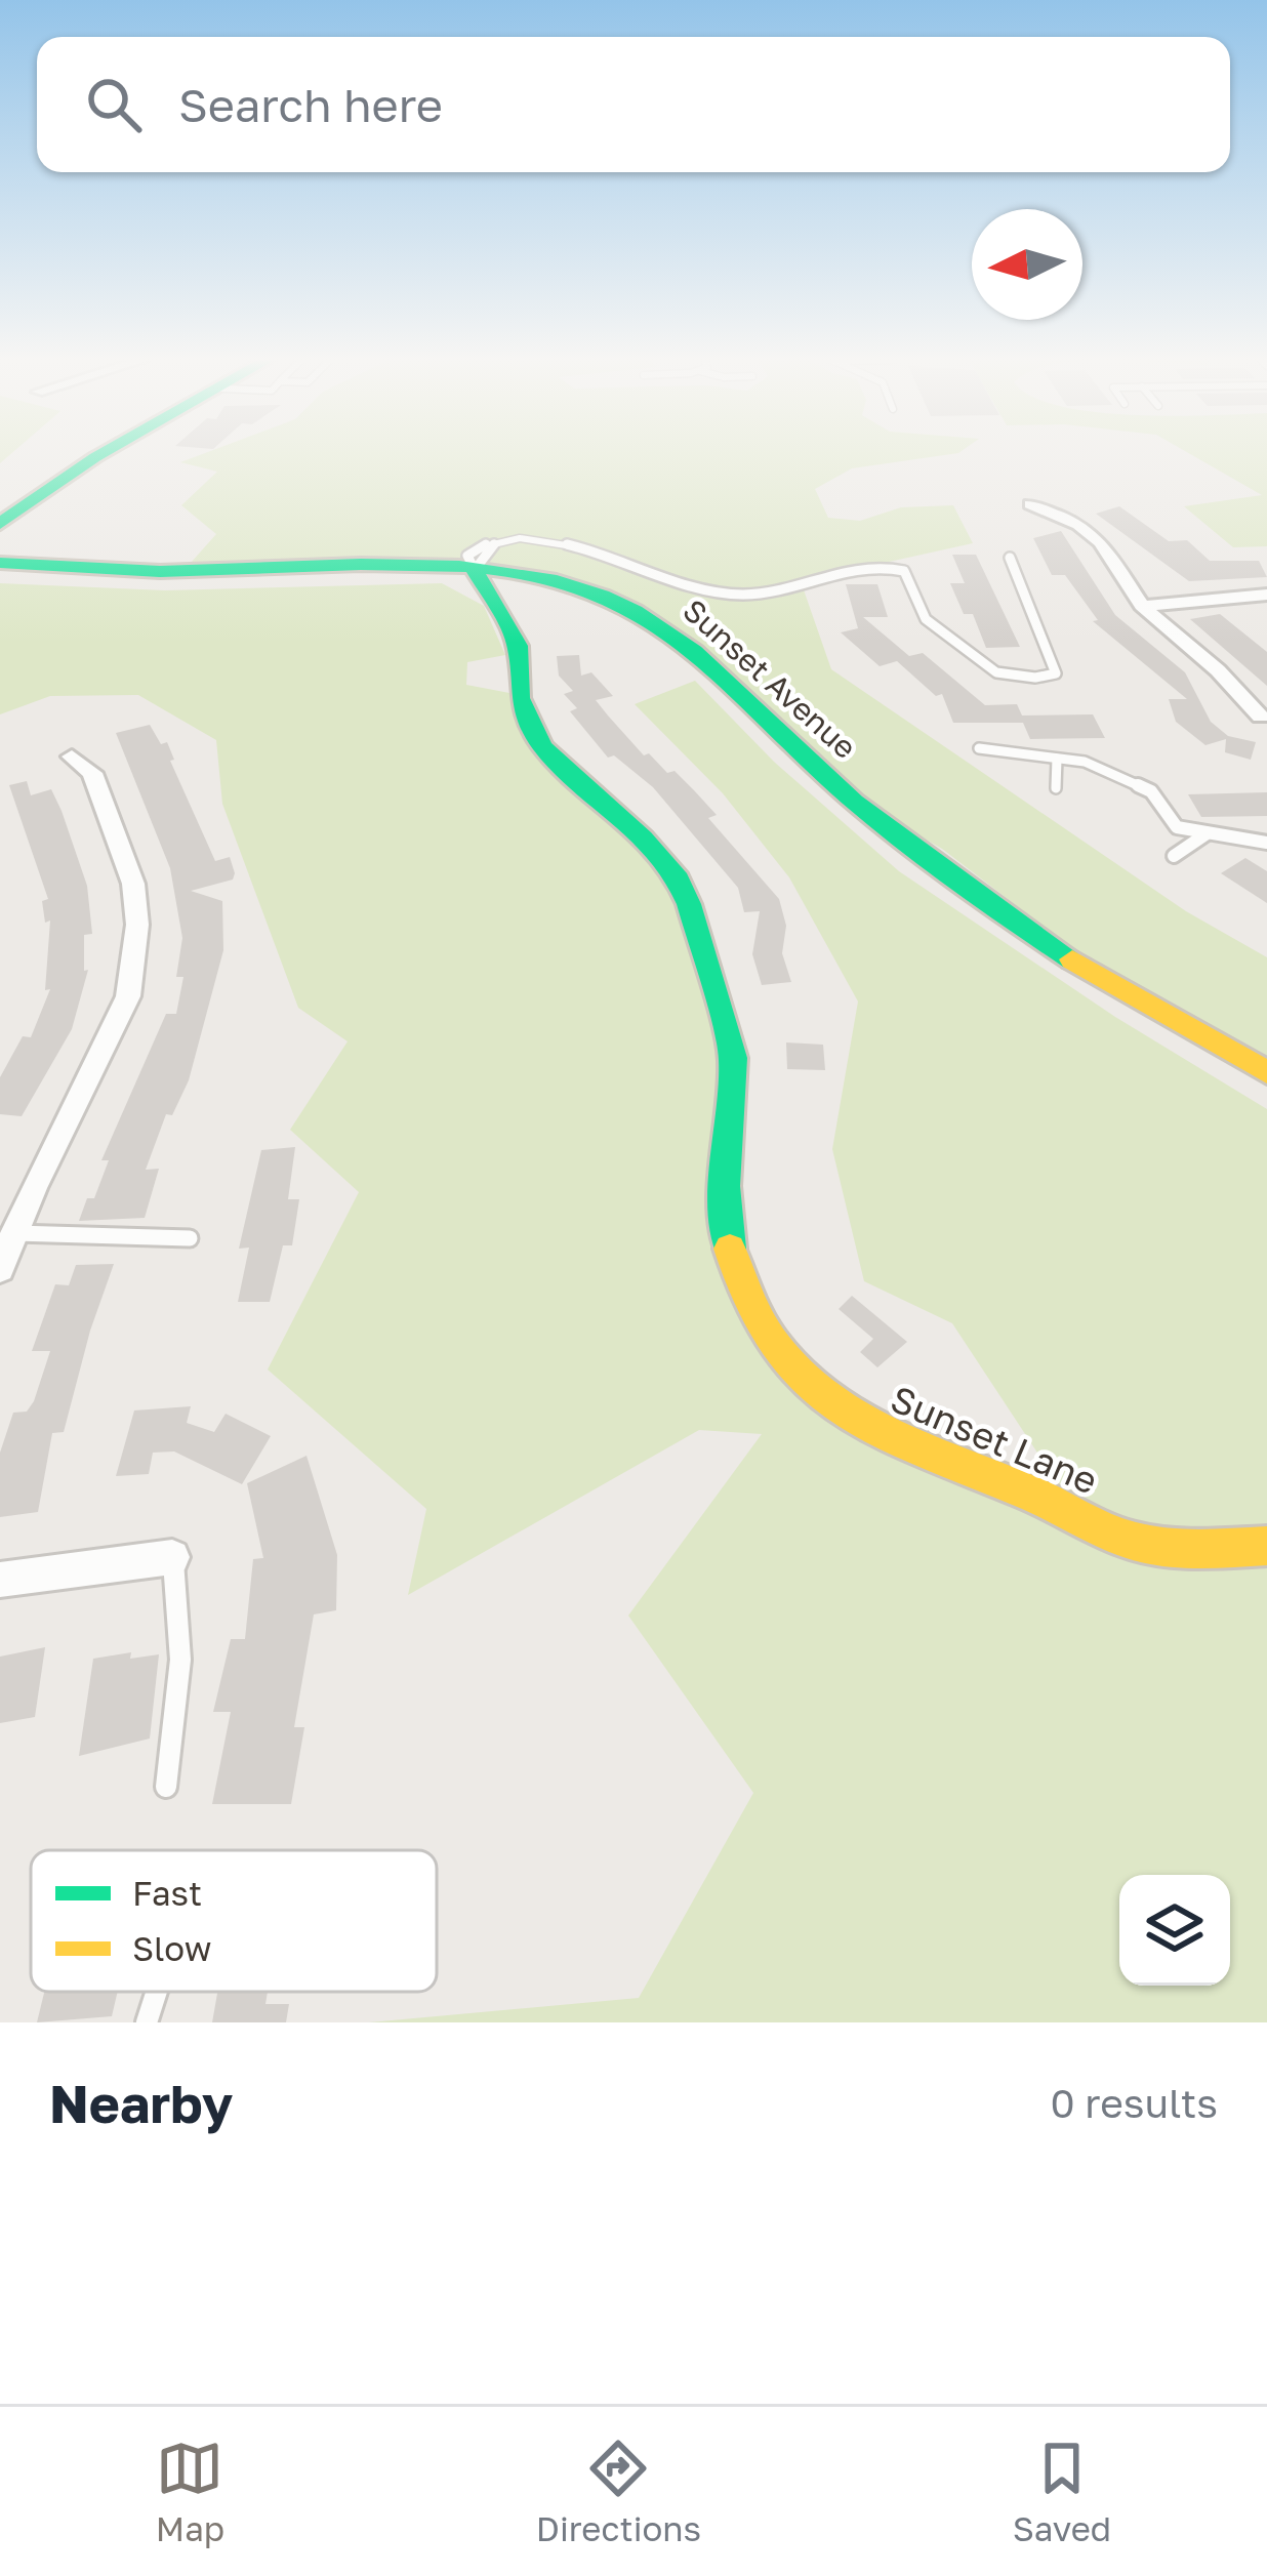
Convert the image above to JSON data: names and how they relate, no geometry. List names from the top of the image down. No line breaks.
{"streets":{"street":["Sunset Avenue","Sunset Lane"]},"crossings":[["Sunset Avenue","Sunset Lane"]],"legend":["Fast","Slow"],"north":"left","page":{"search":"Search here","heading":["Nearby","0 results"],"nav":["Map","Directions","Saved"]}}
